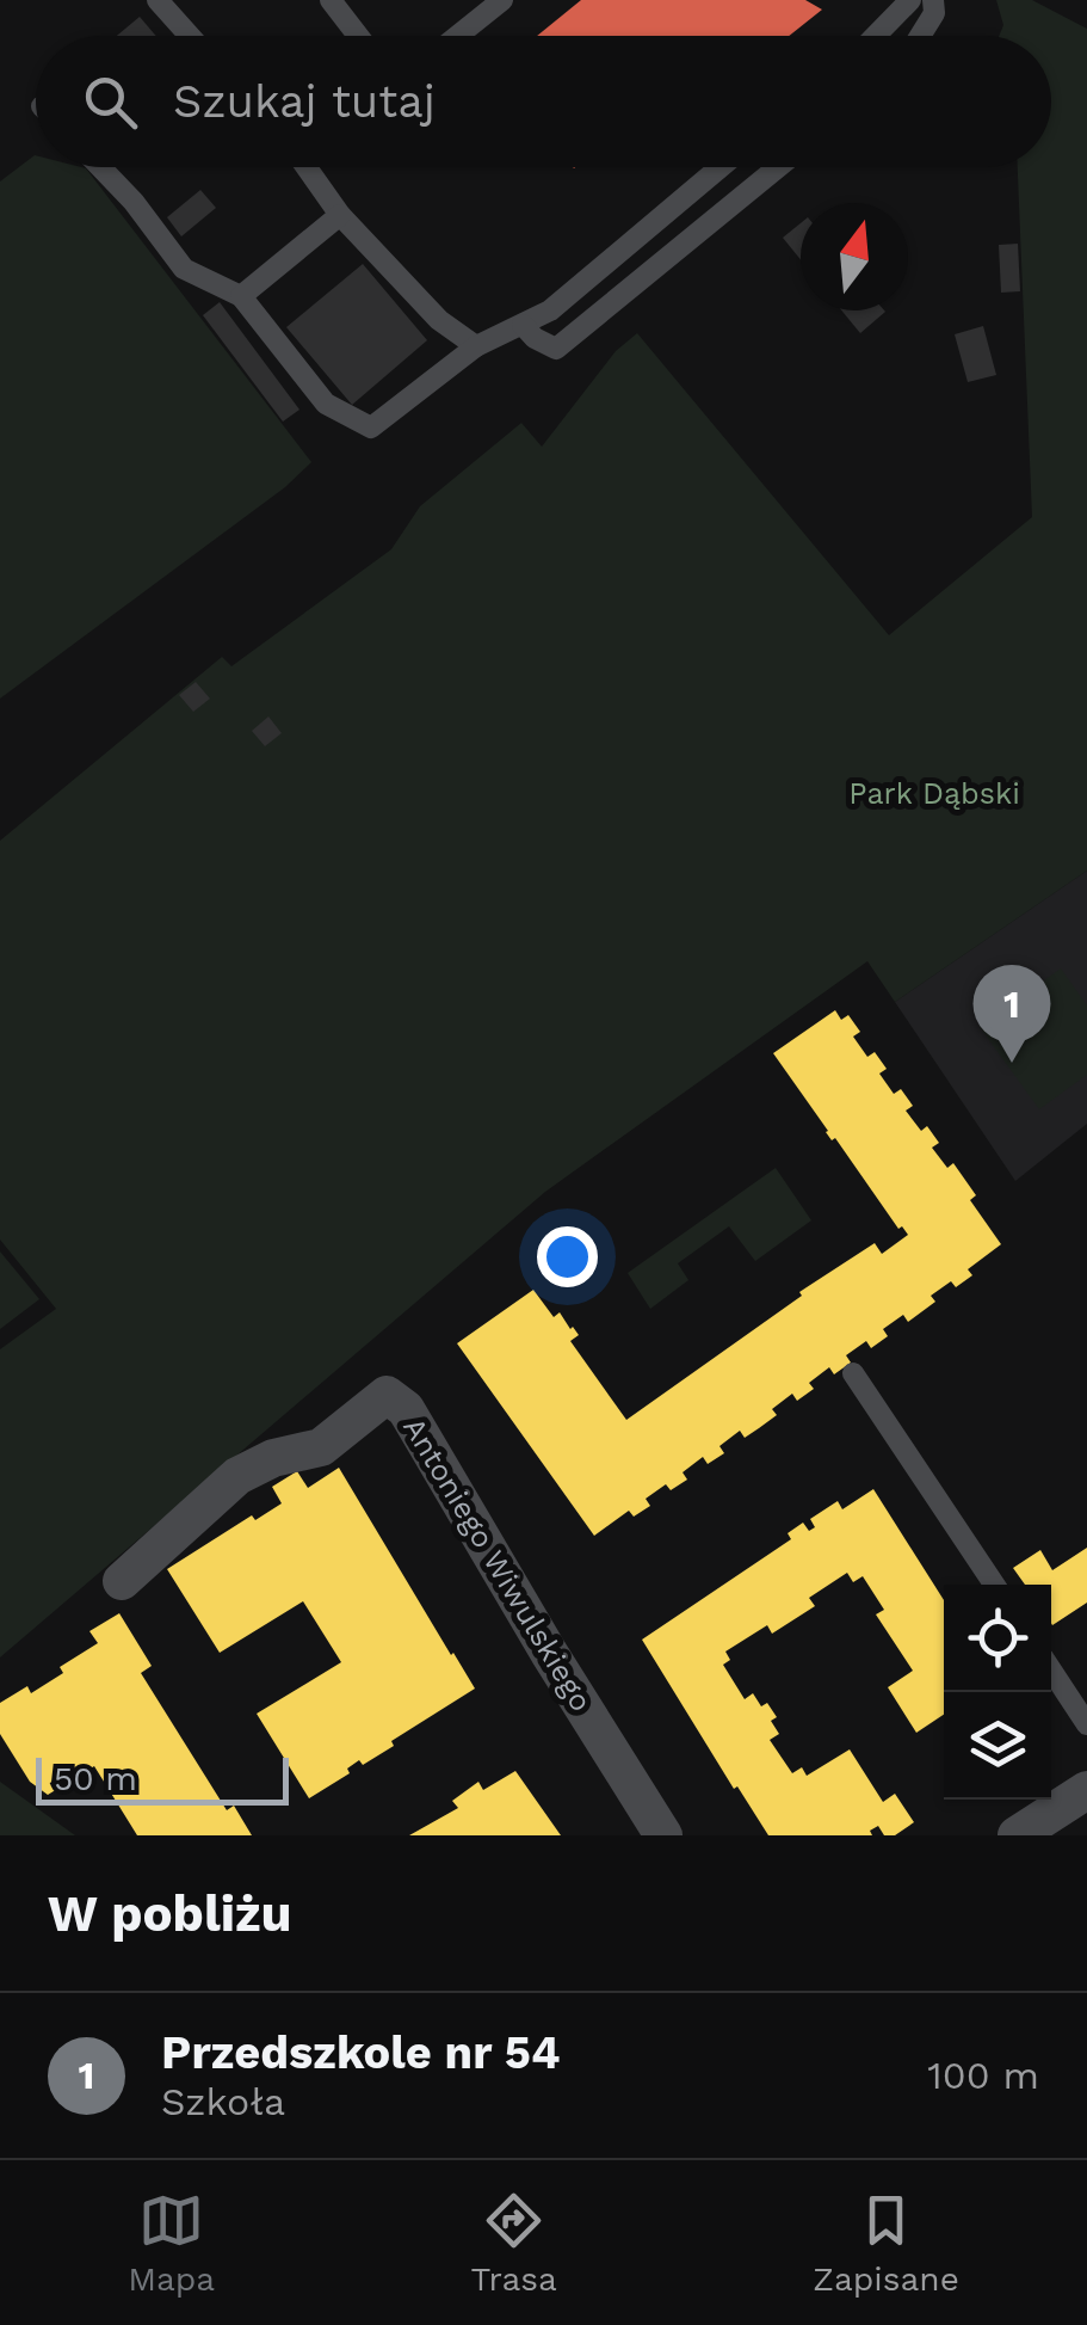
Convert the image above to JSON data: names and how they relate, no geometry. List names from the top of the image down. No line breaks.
{"streets":{"street":["Antoniego Wiwulskiego"]},"parks":["Park Dąbski"],"scale_bar":"50 m","north":"top","page":{"search":"Szukaj tutaj","pins":"1","scale":"50 m","heading":"W pobliżu","list":[{"mark":"1","name":"Przedszkole nr 54","note":"Szkoła","value":"100 m"}],"nav":["Mapa","Trasa","Zapisane"]}}
